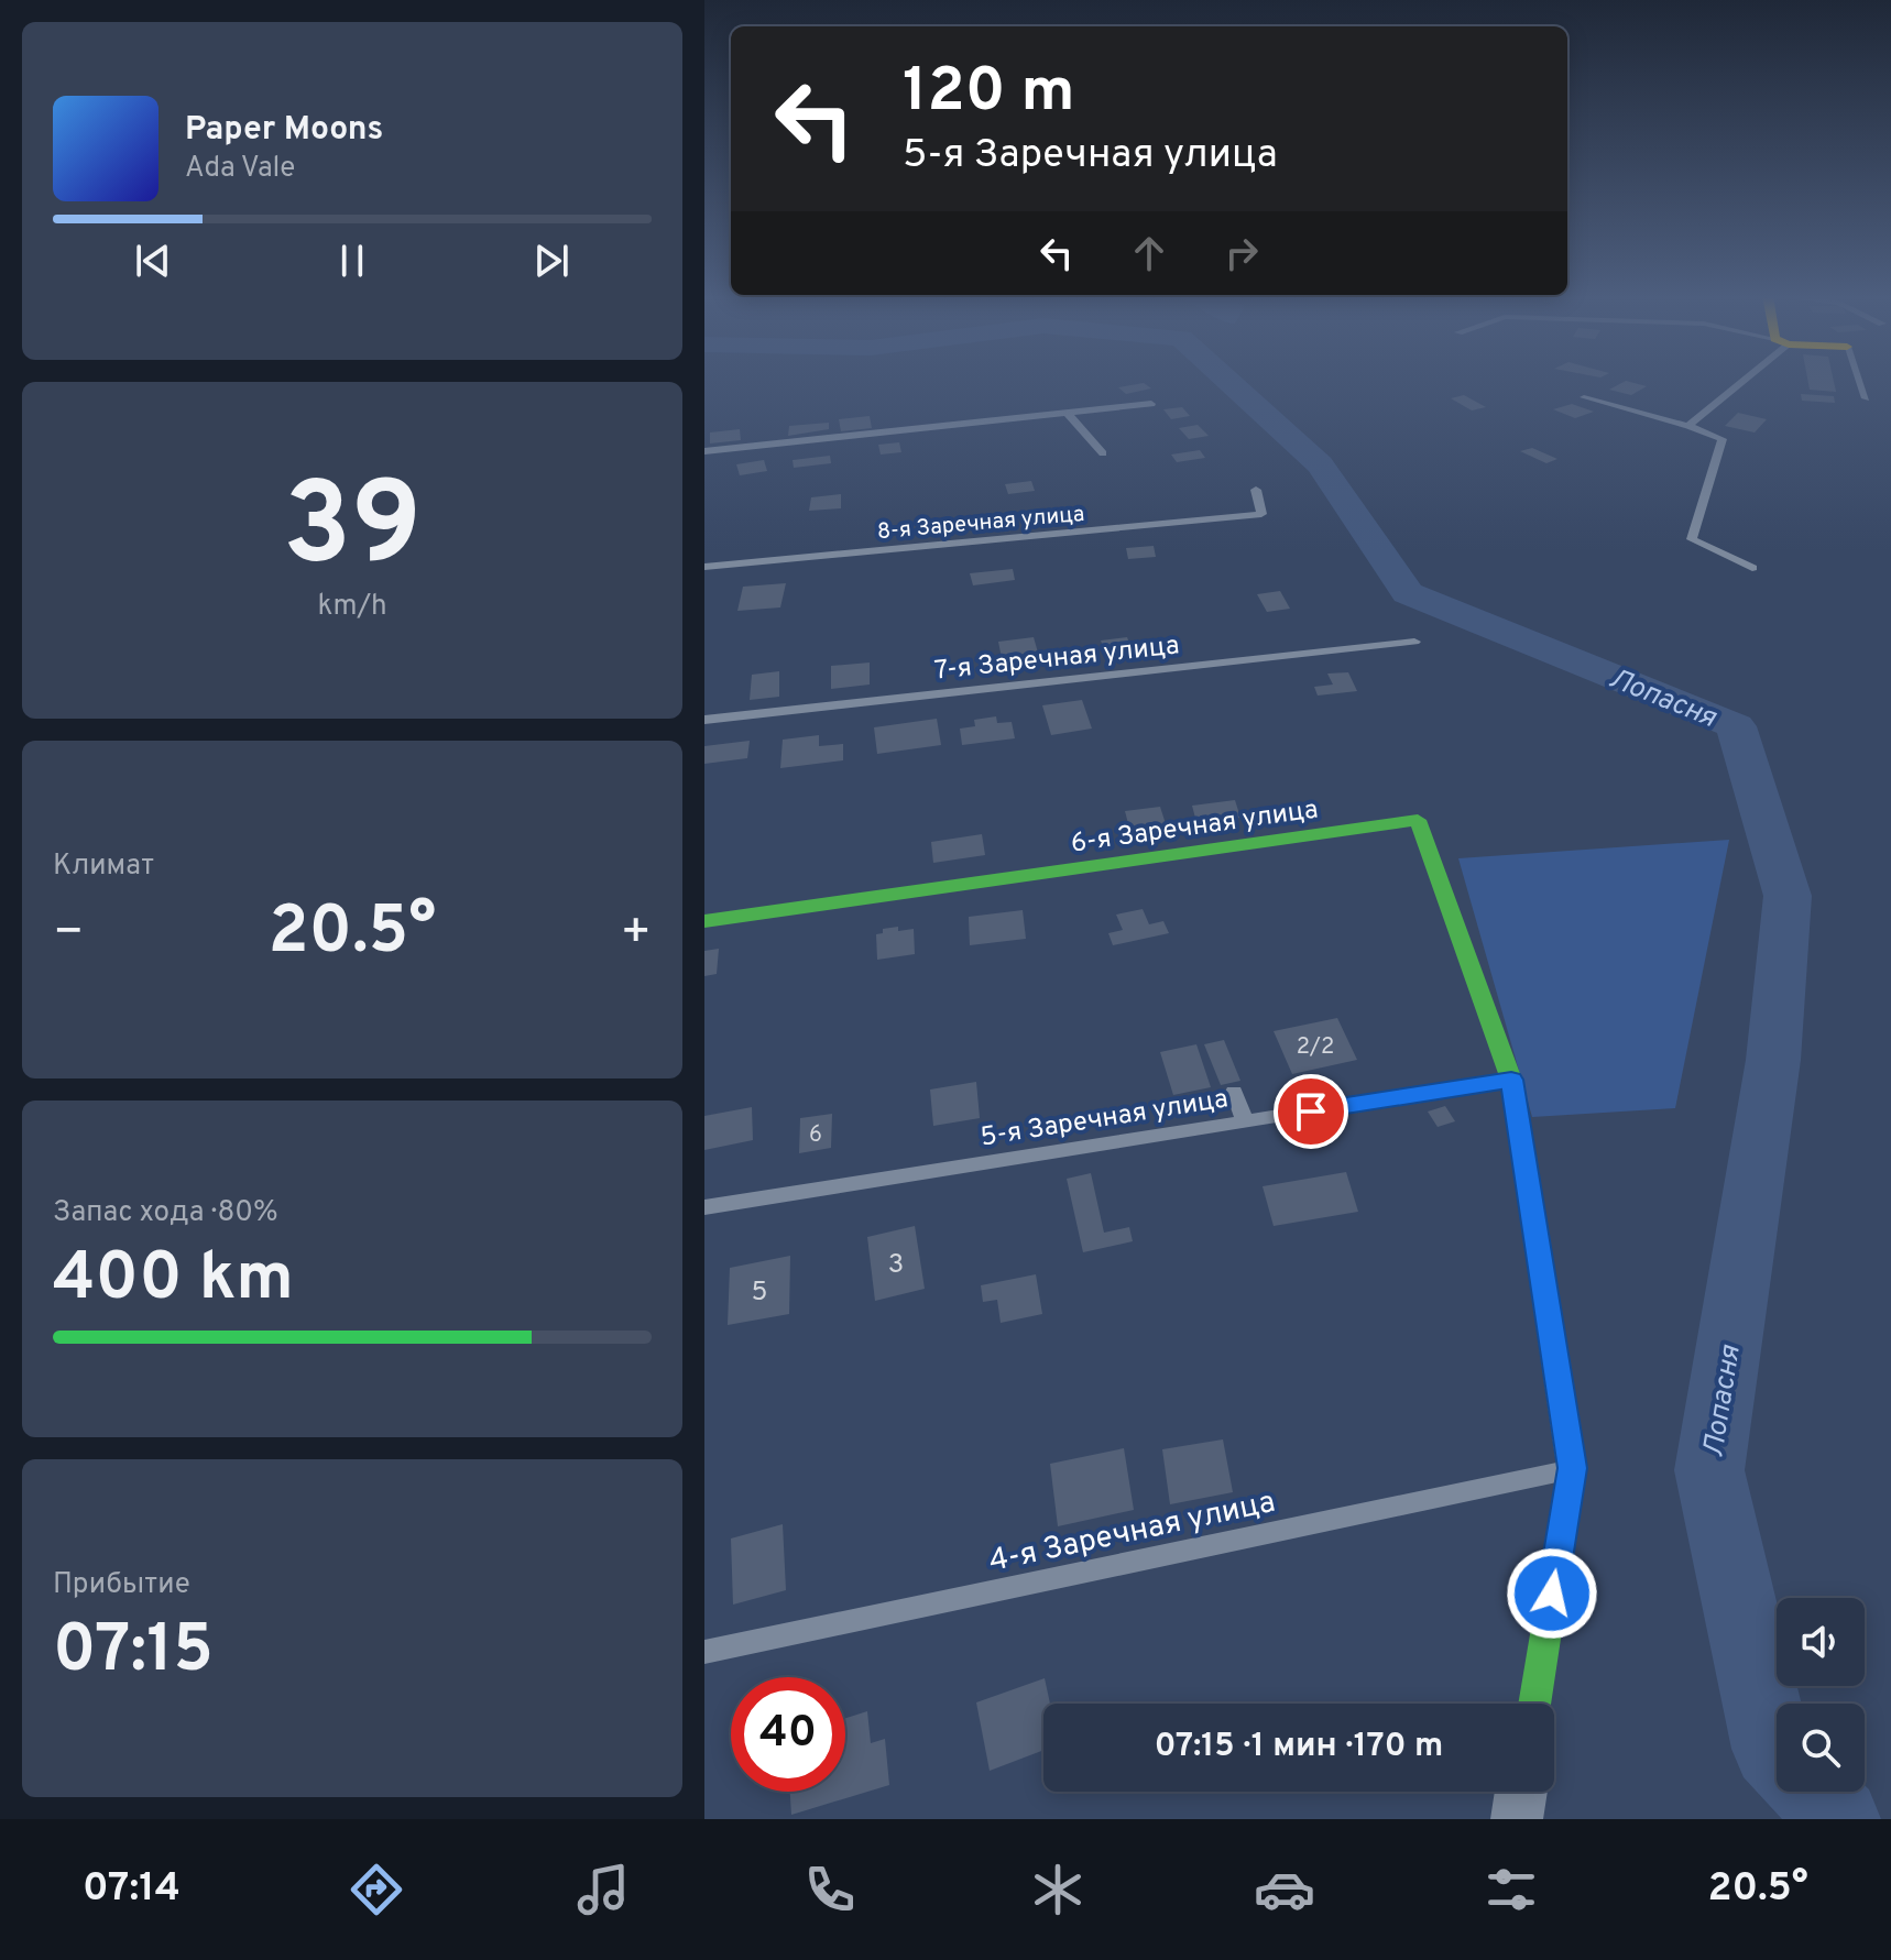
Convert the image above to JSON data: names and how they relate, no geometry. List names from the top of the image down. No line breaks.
{"streets":{"street":["6-я Заречная улица"],"lane":["8-я Заречная улица","7-я Заречная улица","5-я Заречная улица","4-я Заречная улица"]},"crossings":[["6-я Заречная улица","5-я Заречная улица"]],"water":["Лопасня"],"house_numbers":["2/2","6","3","5"],"page":{"turn":["120 m","5-я Заречная улица"],"song":["Paper Moons","Ada Vale"],"tile":[["39","km/h"],"Климат",["Запас хода · 80%","400 km"],["Прибытие","07:15"]],"heat":["−","20.5°","+"],"limit":"40","trip":"07:15 · 1 мин · 170 m","tabs":["07:14","20.5°"]}}
